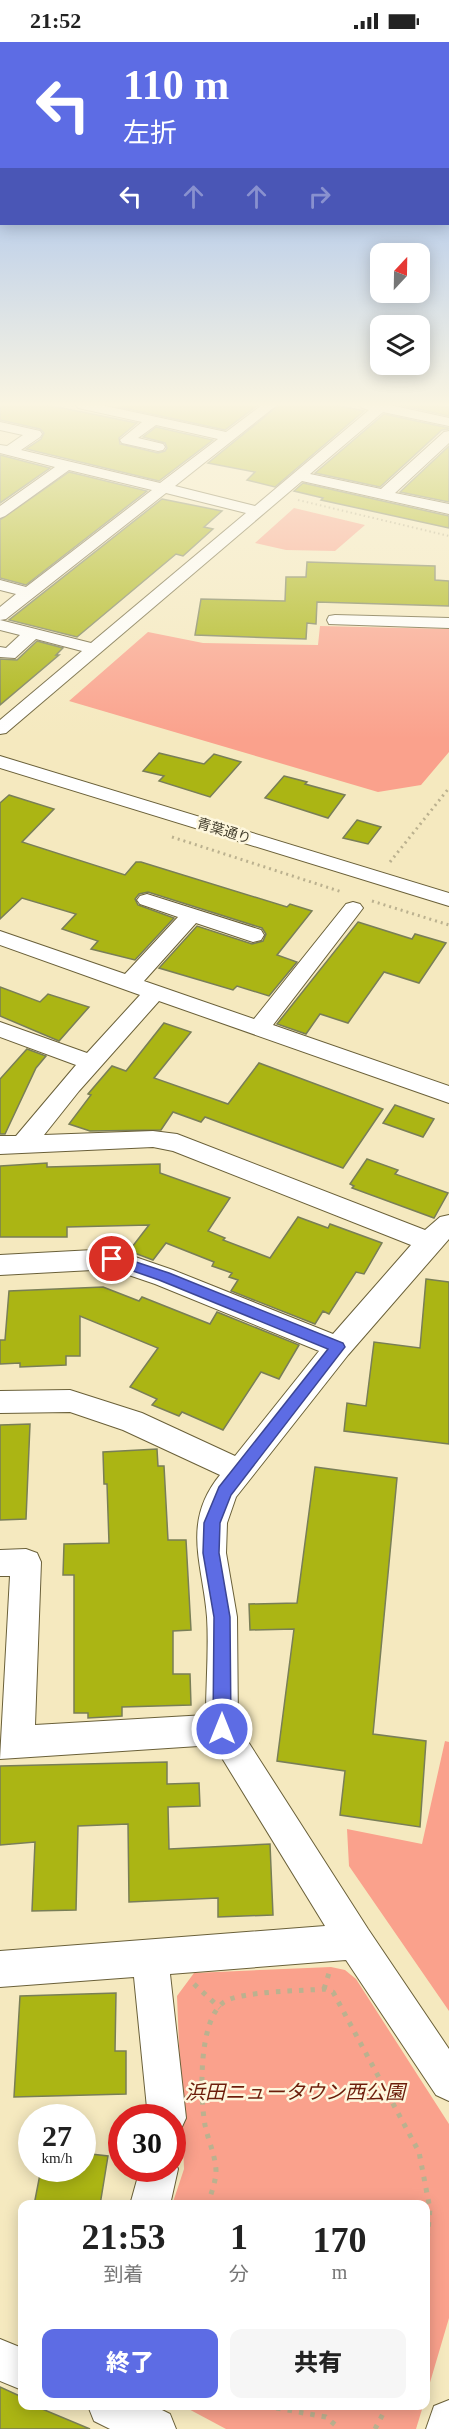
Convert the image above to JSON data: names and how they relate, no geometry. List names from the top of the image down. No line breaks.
{"streets":{"street":["青葉通り"]},"parks":["浜田ニュータウン西公園"],"north":"top","page":{"status":"21:52","turn":["110 m","左折"],"speed":"27 km/h","limit":"30","eta":["21:53","到着","1","分","170","m"],"buttons":["終了","共有"]}}
